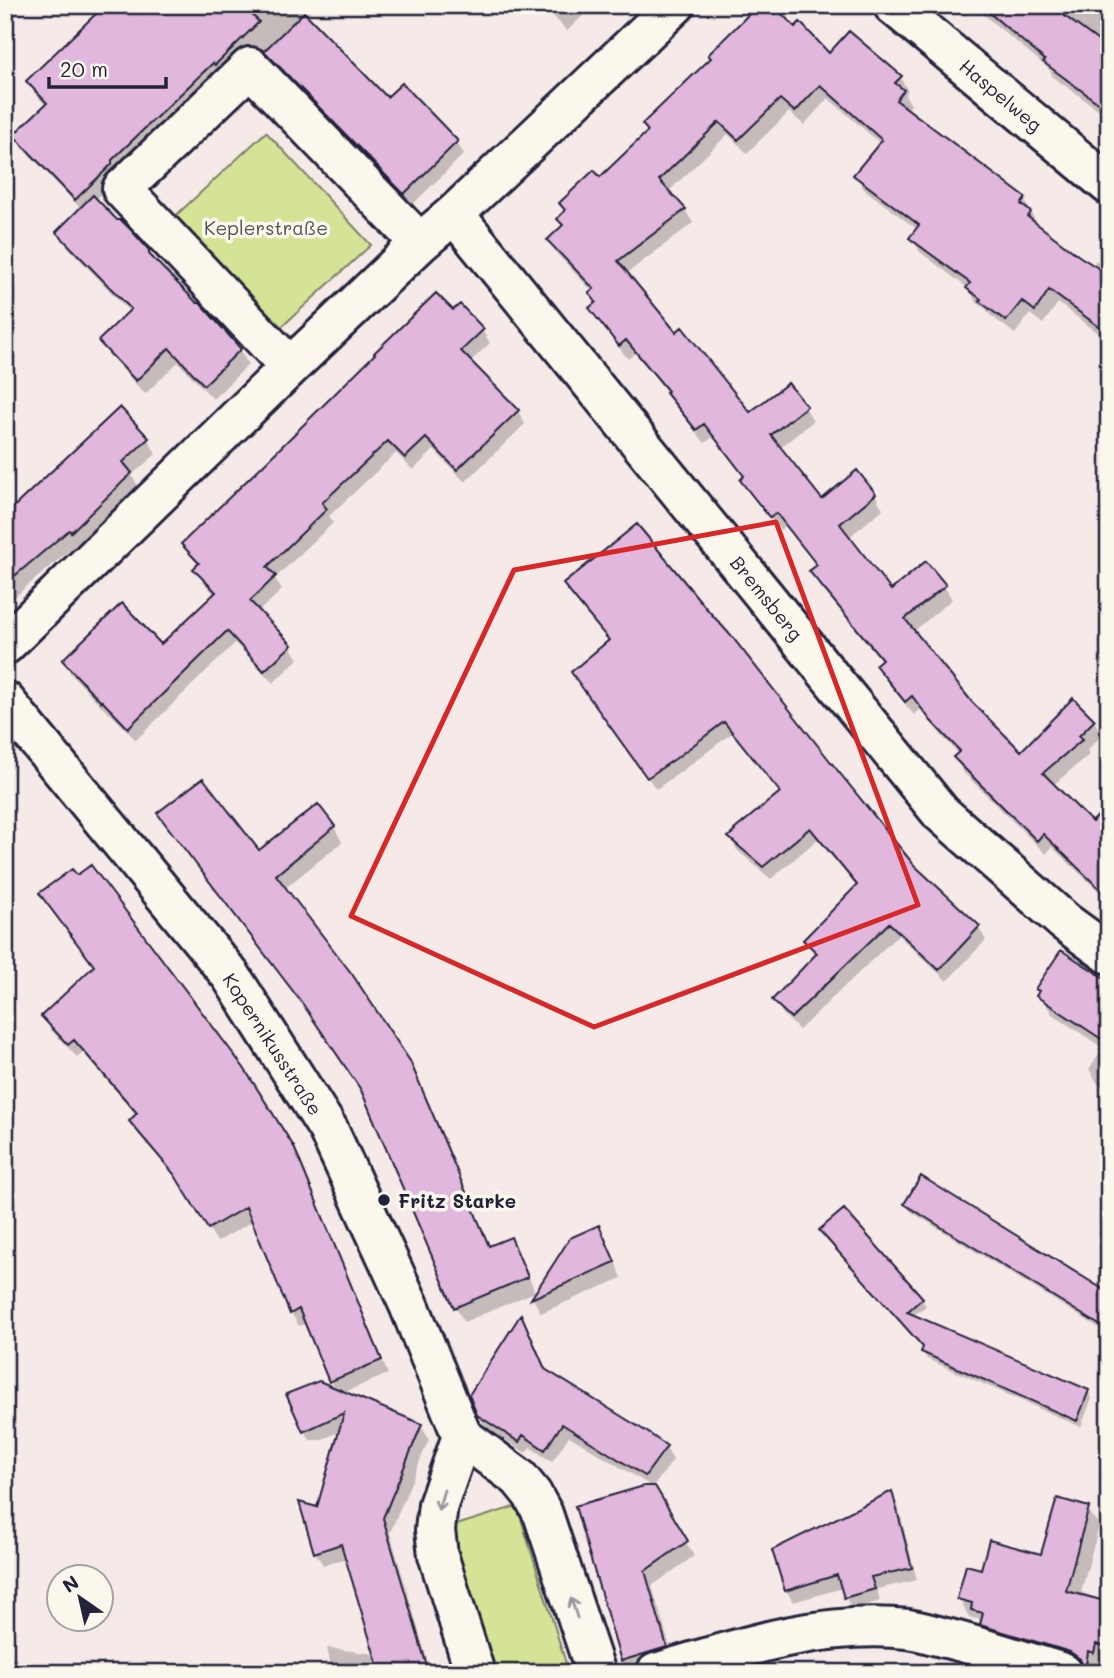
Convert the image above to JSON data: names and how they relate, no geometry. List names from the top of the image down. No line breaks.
{"streets":{"street":["Haspelweg","Bremsberg","Kopernikusstraße"]},"parks":["Keplerstraße"],"places":["Fritz Starke"],"scale_bar":"20 m","north":"top left"}
